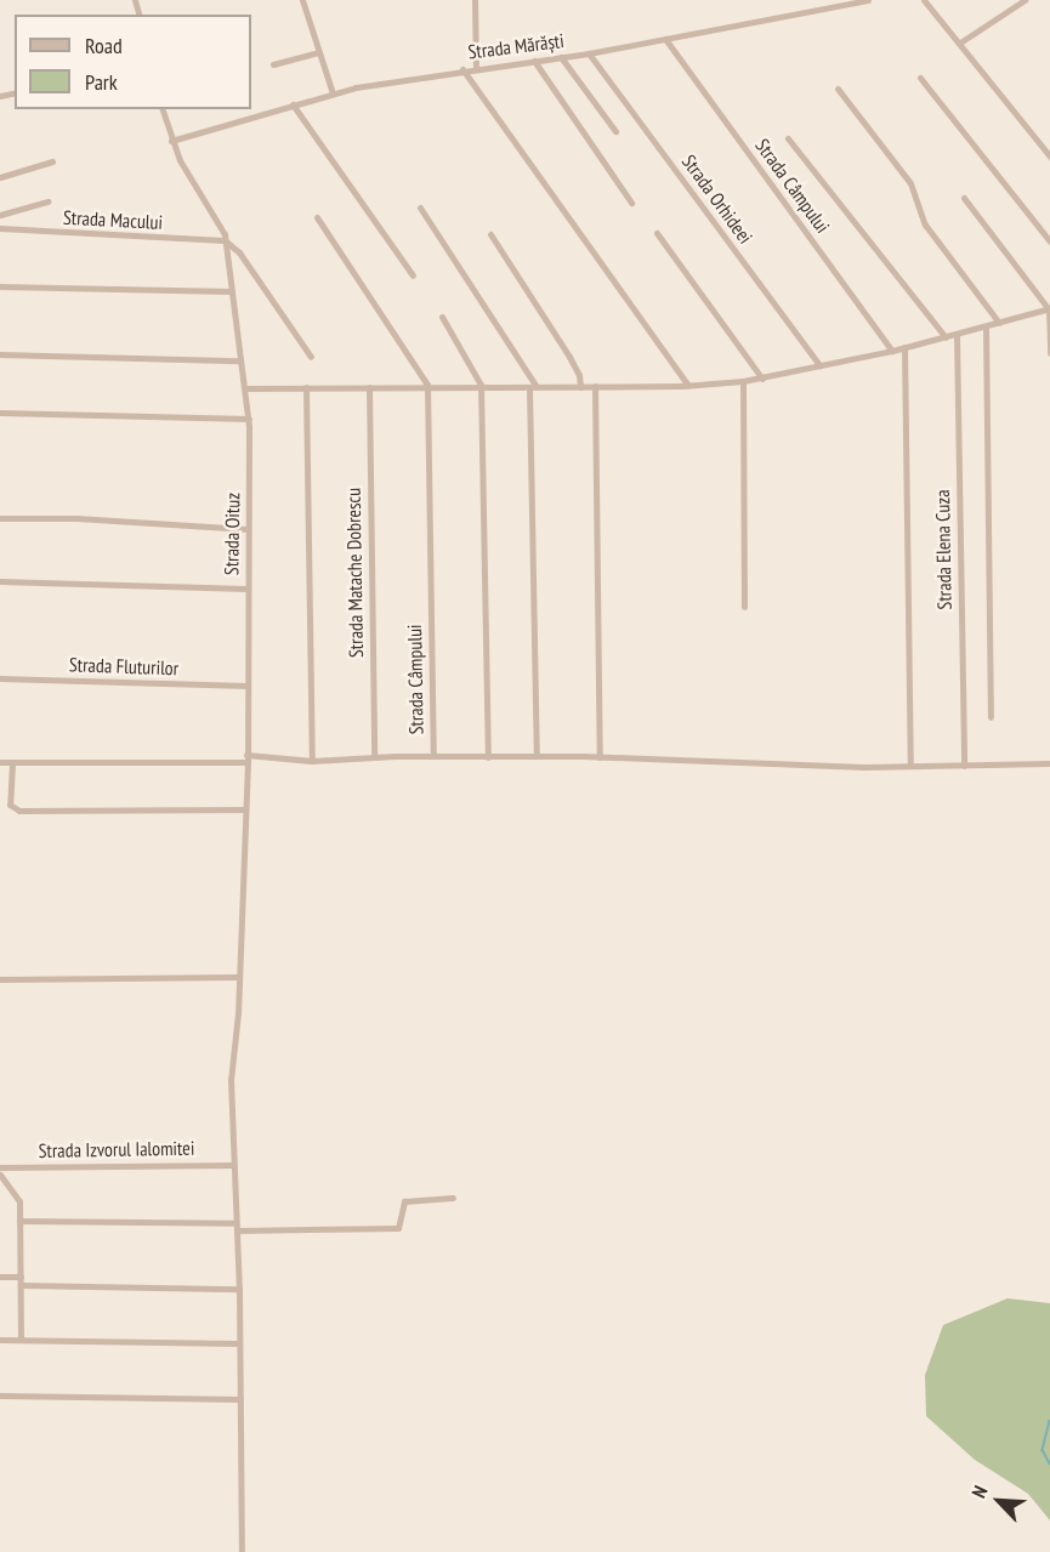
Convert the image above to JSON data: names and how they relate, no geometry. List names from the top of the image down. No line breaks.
{"streets":{"street":["Strada Mărăști","Strada Câmpului","Strada Orhideei","Strada Macului","Strada Oituz","Strada Elena Cuza","Strada Matache Dobrescu","Strada Fluturilor","Strada Izvorul Ialomitei"]},"crossings":[["Strada Mărăști","Strada Câmpului"],["Strada Mărăști","Strada Orhideei"],["Strada Mărăști","Strada Oituz"],["Strada Macului","Strada Oituz"],["Strada Oituz","Strada Fluturilor"],["Strada Oituz","Strada Izvorul Ialomitei"]],"legend":["Road","Park"],"north":"top left"}
